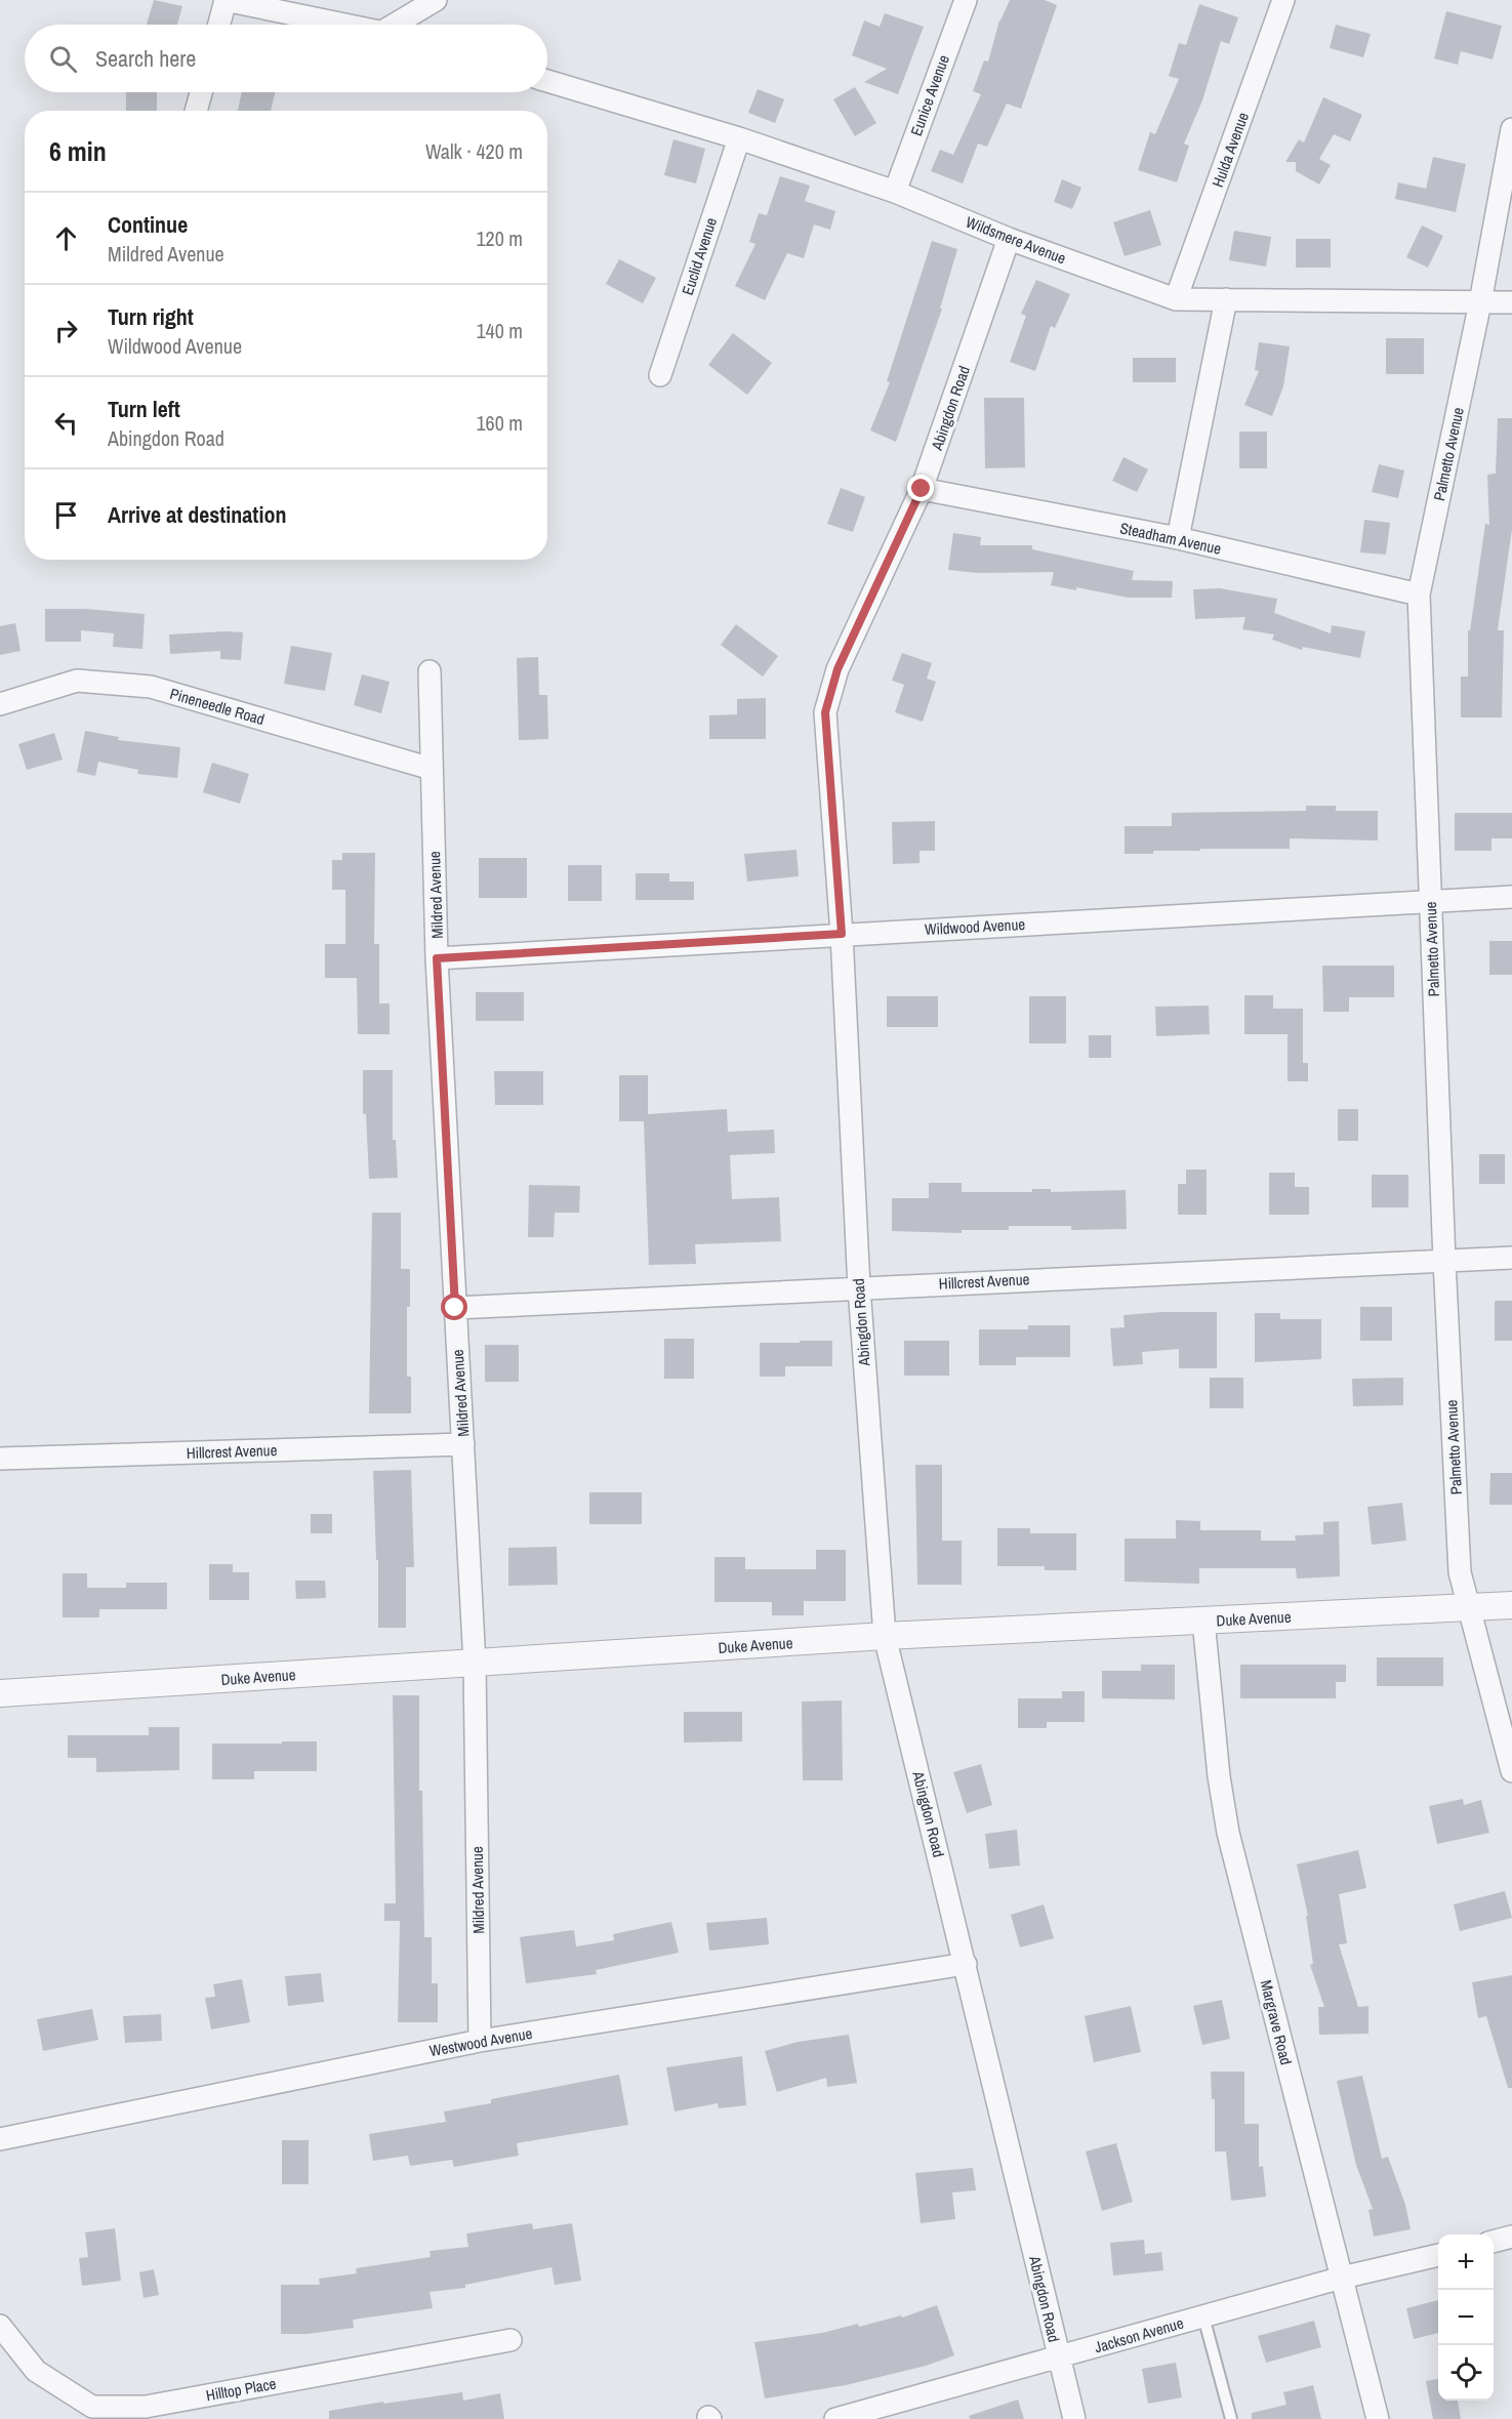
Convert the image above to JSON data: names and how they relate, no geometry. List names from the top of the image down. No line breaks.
{"streets":{"street":["Eunice Avenue","Hulda Avenue","Wildsmere Avenue","Euclid Avenue","Abingdon Road","Palmetto Avenue","Steadham Avenue","Pineneedle Road","Mildred Avenue","Wildwood Avenue","Hillcrest Avenue","Duke Avenue","Margrave Road","Westwood Avenue","Jackson Avenue","Hilltop Place"]},"crossings":[["Eunice Avenue","Wildsmere Avenue"],["Hulda Avenue","Wildsmere Avenue"],["Wildsmere Avenue","Euclid Avenue"],["Wildsmere Avenue","Abingdon Road"],["Wildsmere Avenue","Palmetto Avenue"],["Abingdon Road","Steadham Avenue"],["Abingdon Road","Wildwood Avenue"],["Abingdon Road","Hillcrest Avenue"],["Abingdon Road","Duke Avenue"],["Abingdon Road","Westwood Avenue"],["Abingdon Road","Jackson Avenue"],["Palmetto Avenue","Steadham Avenue"],["Palmetto Avenue","Wildwood Avenue"],["Palmetto Avenue","Hillcrest Avenue"],["Palmetto Avenue","Duke Avenue"],["Pineneedle Road","Mildred Avenue"],["Mildred Avenue","Wildwood Avenue"],["Mildred Avenue","Hillcrest Avenue"],["Mildred Avenue","Duke Avenue"],["Mildred Avenue","Westwood Avenue"],["Duke Avenue","Margrave Road"],["Margrave Road","Jackson Avenue"]],"page":{"search":"Search here","heading":["6 min","Walk · 420 m"],"list":[["Continue","Mildred Avenue","120 m"],["Turn right","Wildwood Avenue","140 m"],["Turn left","Abingdon Road","160 m"],"Arrive at destination"],"map_buttons":["+","−"]}}
